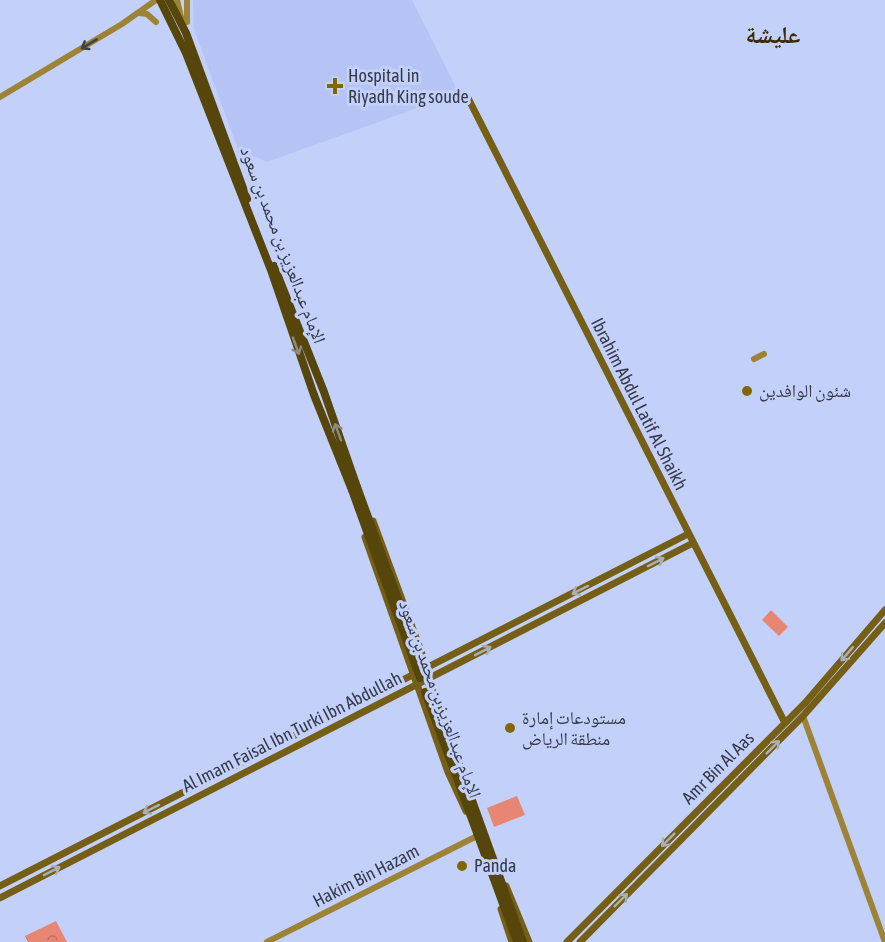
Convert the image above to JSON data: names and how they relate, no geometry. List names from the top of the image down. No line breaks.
{"streets":{"main road":["الإمام عبدالعزيز بن محمد بن سعود","Ibrahim Abdul Latif Al Shaikh","Al Imam Faisal Ibn Turki Ibn Abdullah","Amr Bin Al Aas"],"street":["Hakim Bin Hazam"]},"crossings":[["الإمام عبدالعزيز بن محمد بن سعود","Al Imam Faisal Ibn Turki Ibn Abdullah"],["الإمام عبدالعزيز بن محمد بن سعود","Hakim Bin Hazam"],["Ibrahim Abdul Latif Al Shaikh","Al Imam Faisal Ibn Turki Ibn Abdullah"],["Ibrahim Abdul Latif Al Shaikh","Amr Bin Al Aas"]],"districts":["عليشة"],"places":{"health":["Hospital in Riyadh King soude"],"other":["شئون الوافدين","مستودعات إمارة منطقة الرياض","Panda"]}}
